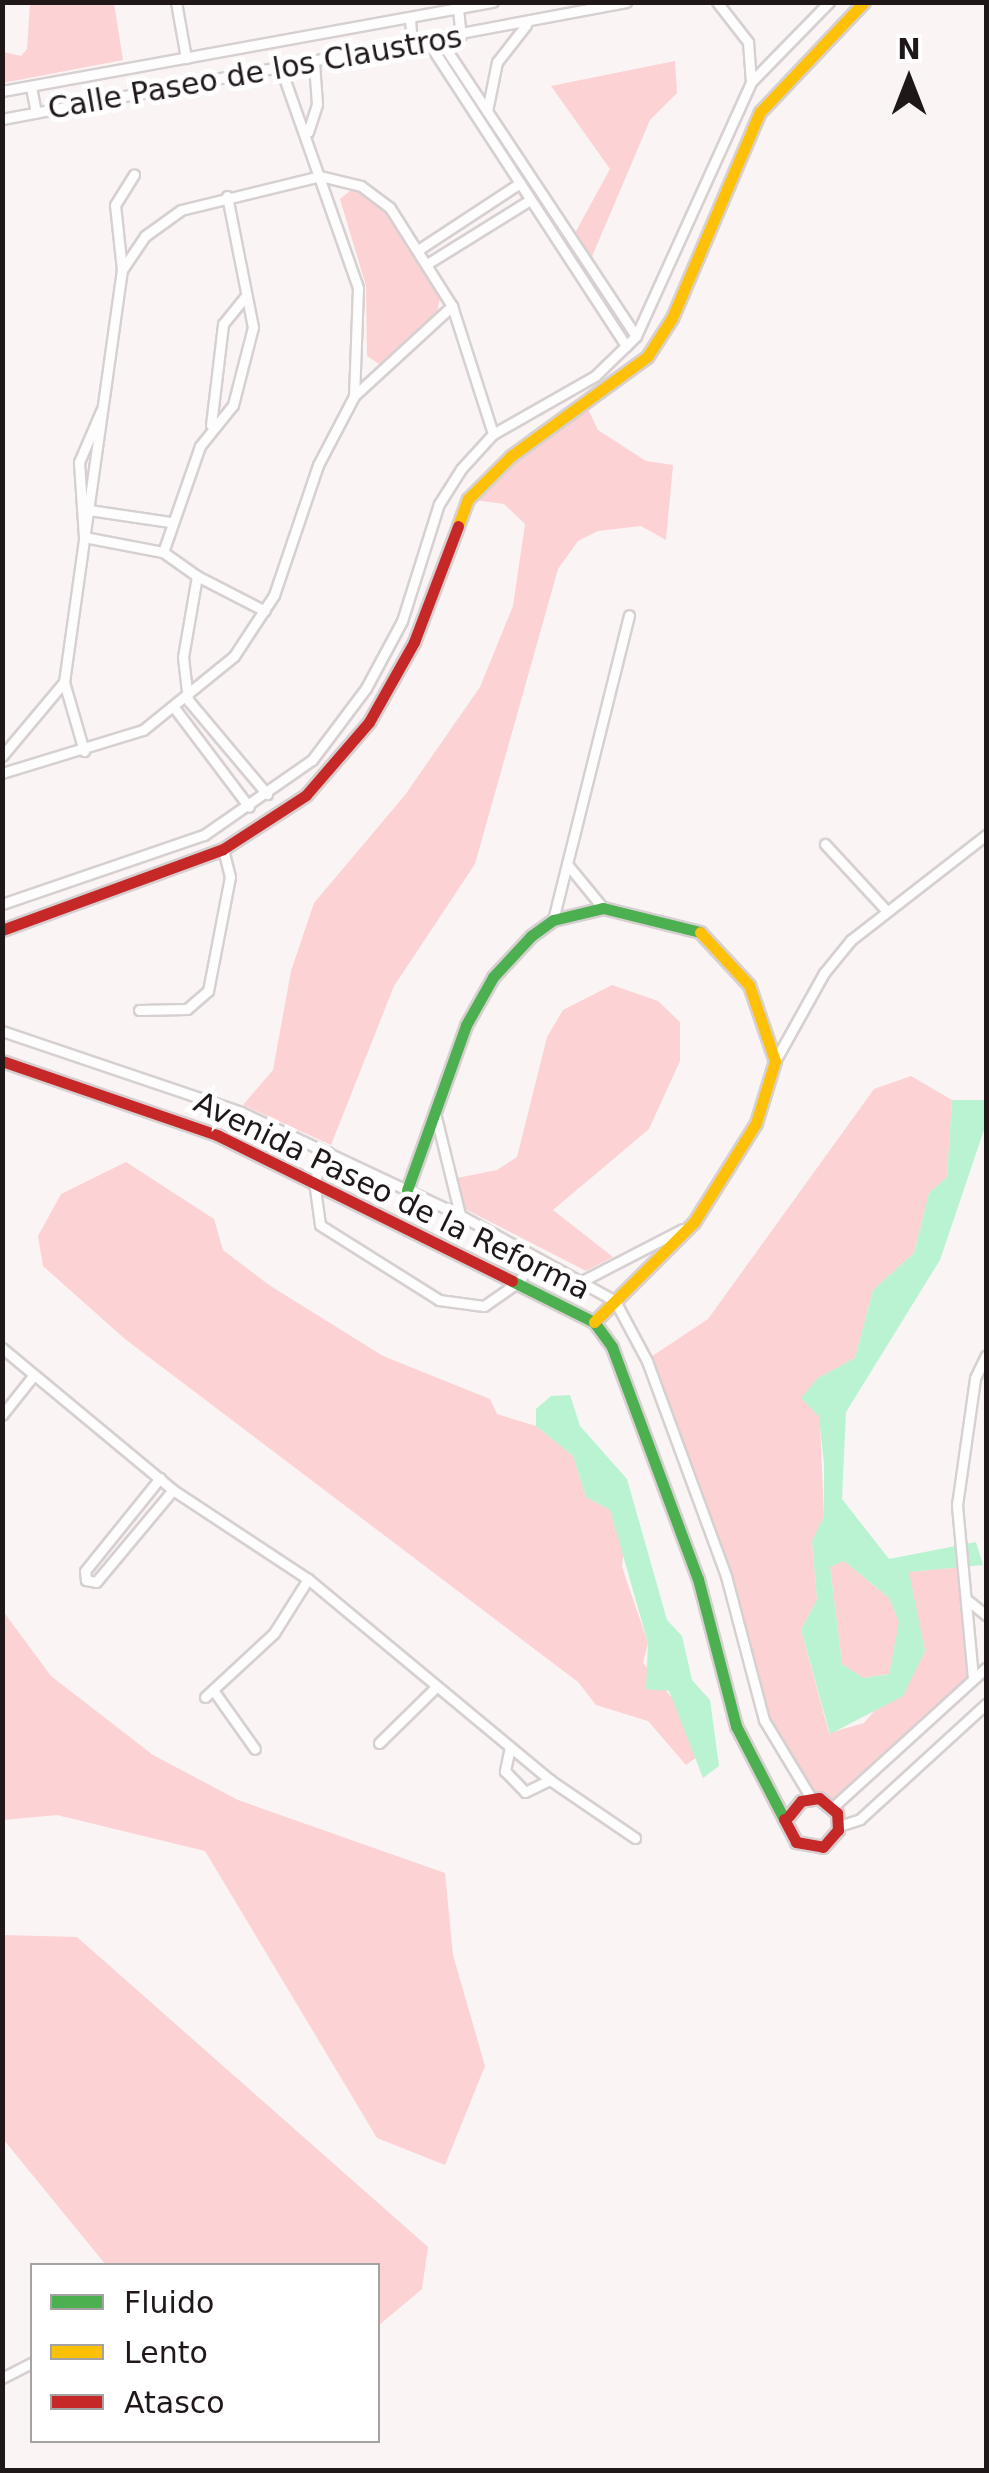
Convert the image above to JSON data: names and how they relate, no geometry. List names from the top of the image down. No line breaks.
{"streets":{"street":["Calle Paseo de los Claustros","Avenida Paseo de la Reforma"]},"legend":["Fluido","Lento","Atasco"],"north":"top"}
